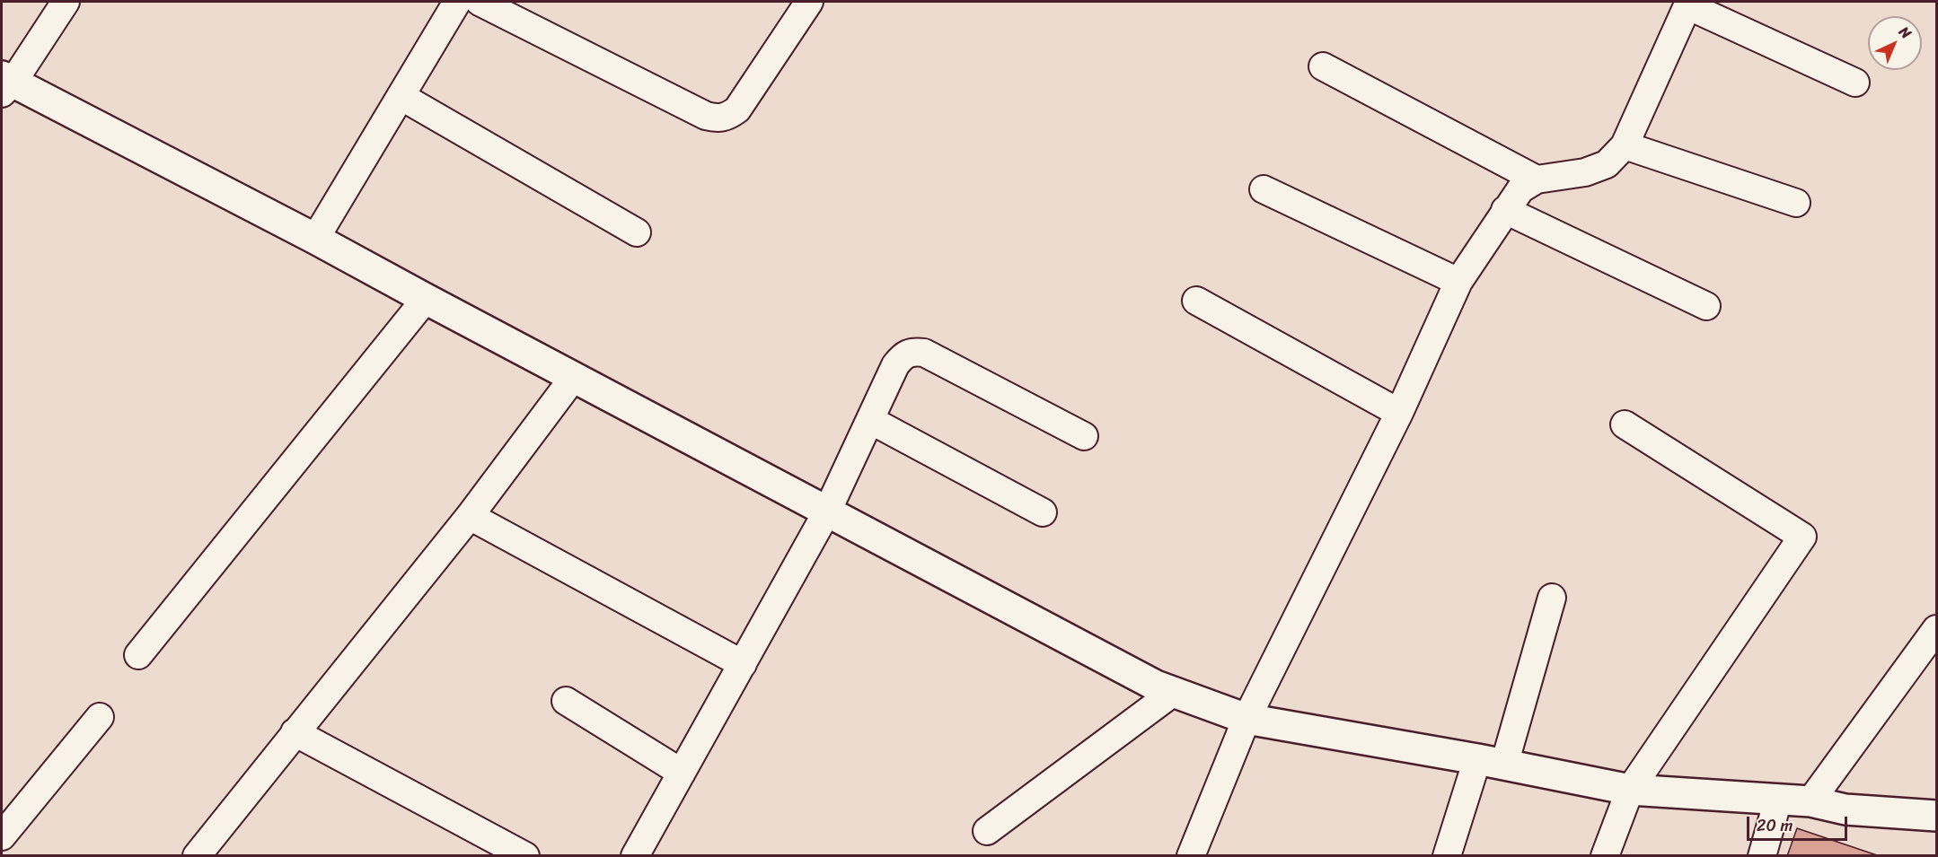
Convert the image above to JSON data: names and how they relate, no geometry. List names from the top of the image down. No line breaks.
{"scale_bar":"20 m","north":"top right"}
